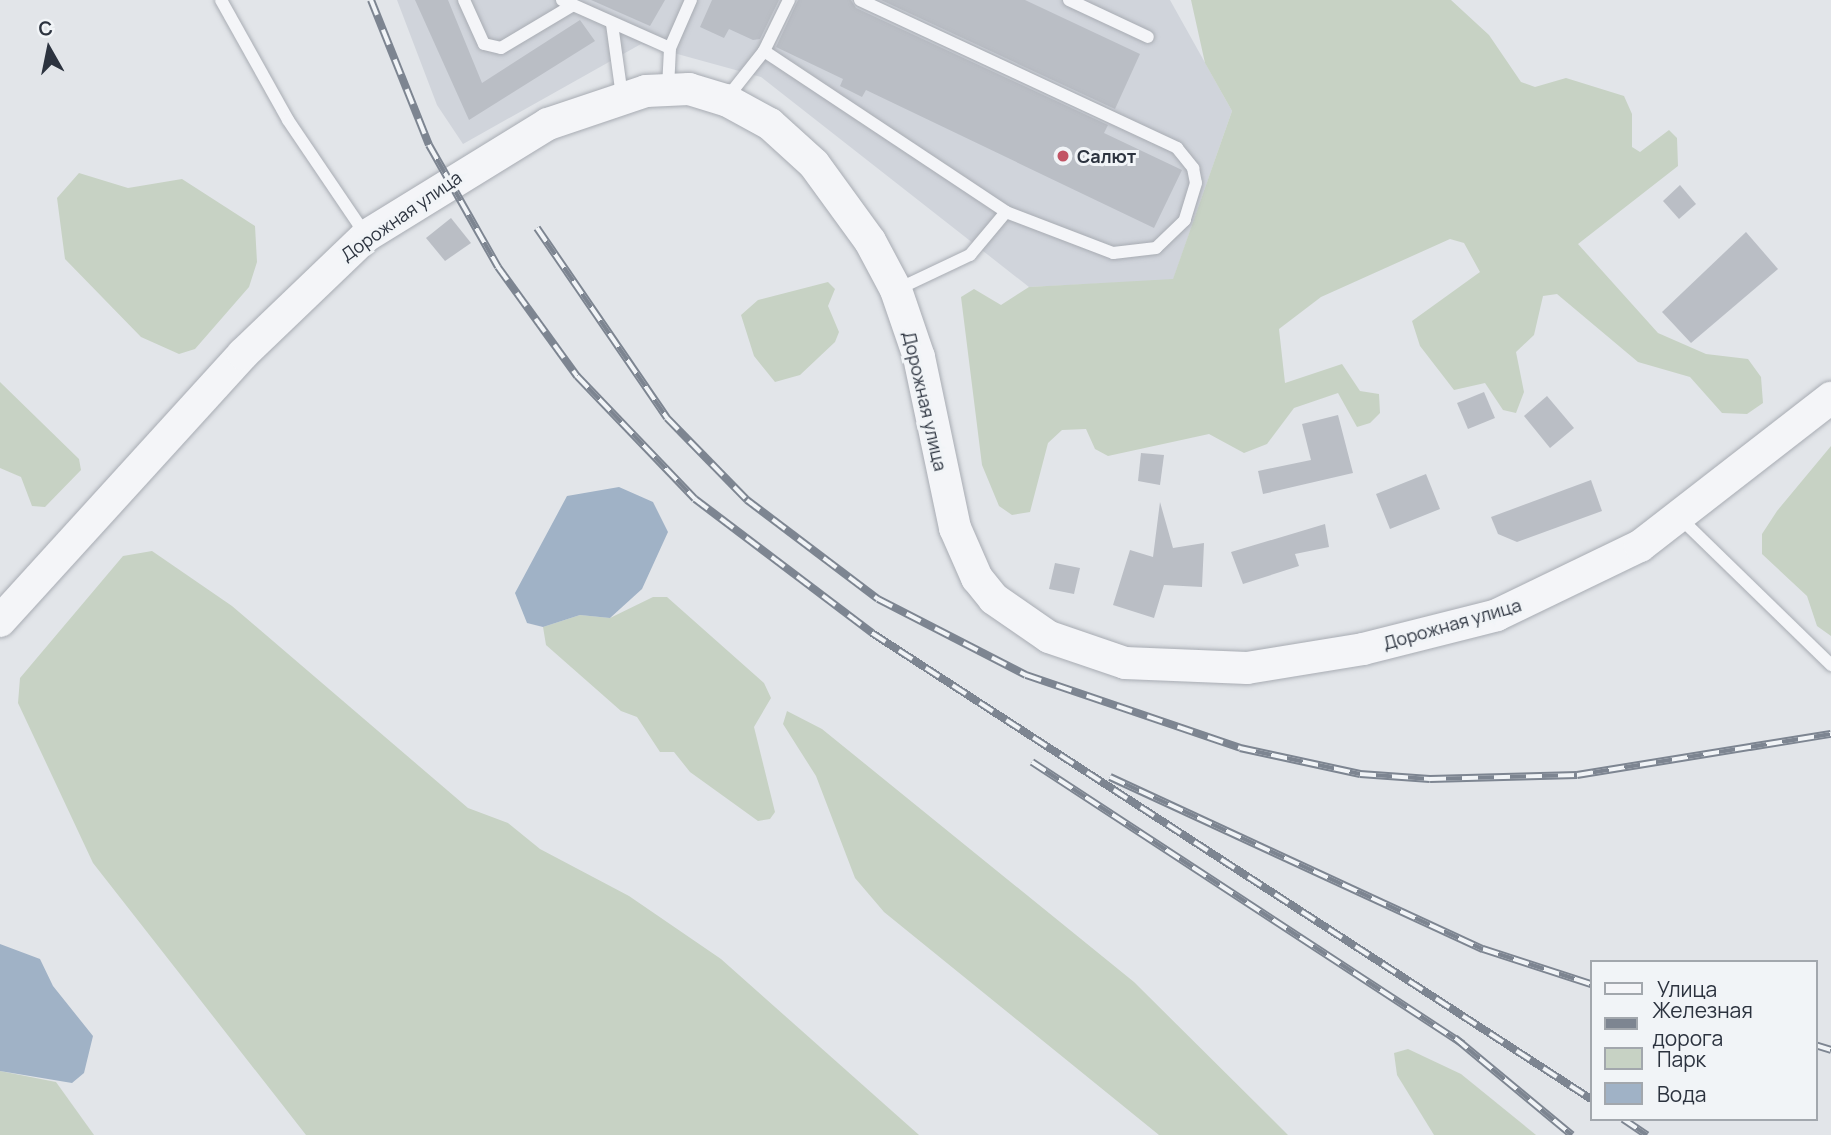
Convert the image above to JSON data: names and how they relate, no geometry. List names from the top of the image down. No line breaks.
{"streets":{"street":["Дорожная улица"]},"places":["Салют"],"legend":["Улица","Железная дорога","Парк","Вода"],"north":"top"}
